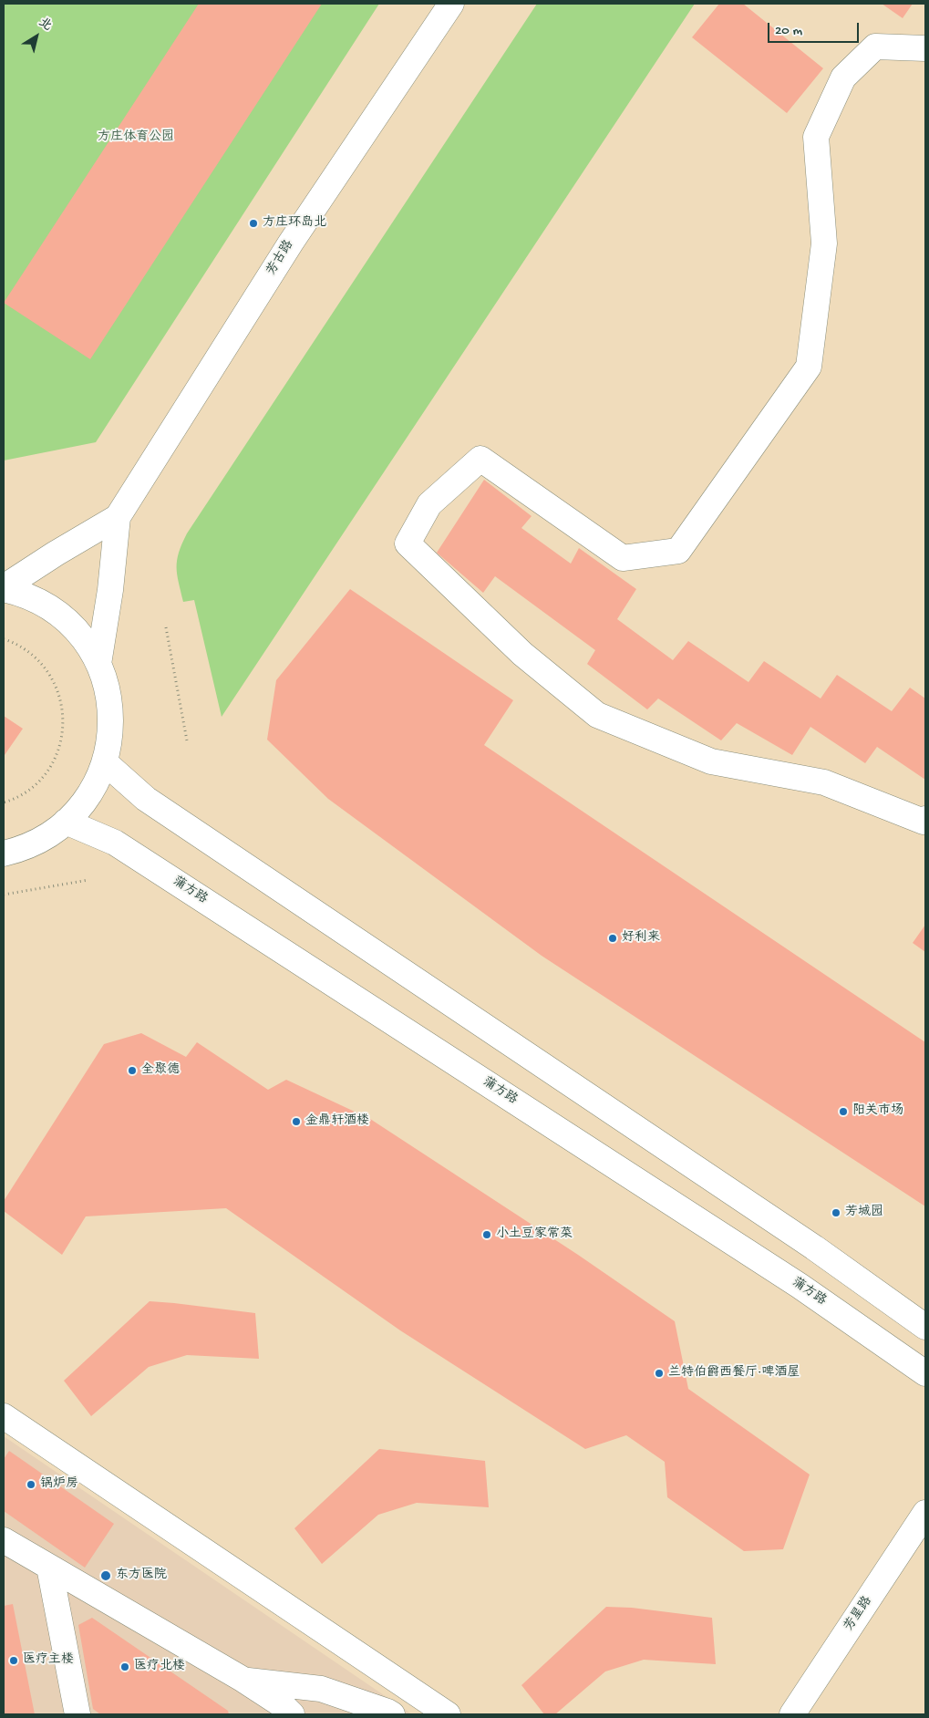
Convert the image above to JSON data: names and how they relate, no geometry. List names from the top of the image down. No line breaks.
{"streets":{"street":["芳古路","蒲方路","芳星路"]},"parks":["方庄体育公园"],"places":["方庄环岛北","好利来","全聚德","阳关市场","金鼎轩酒楼","芳城园","小土豆家常菜","兰特伯爵西餐厅·啤酒屋","锅炉房","东方医院","医疗主楼","医疗北楼"],"scale_bar":"20 m","north":"top right"}
